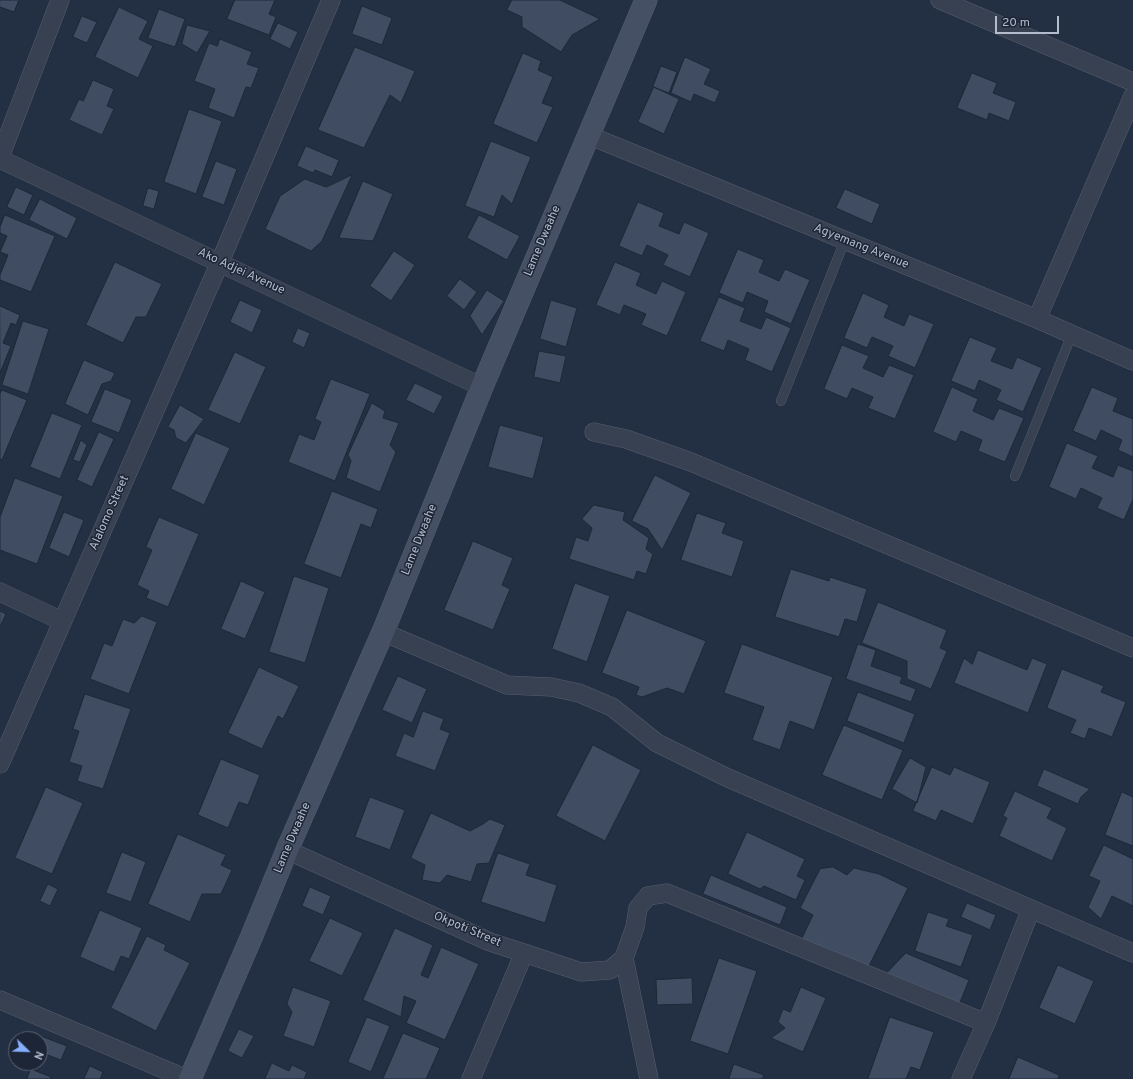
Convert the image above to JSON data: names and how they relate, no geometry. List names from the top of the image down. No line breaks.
{"streets":{"street":["Lame Dwaahe","Agyemang Avenue","Ako Adjei Avenue","Alalomo Street","Okpoti Street"]},"crossings":[["Lame Dwaahe","Agyemang Avenue"],["Lame Dwaahe","Ako Adjei Avenue"],["Lame Dwaahe","Okpoti Street"],["Ako Adjei Avenue","Alalomo Street"]],"scale_bar":"20 m","north":"bottom right"}
